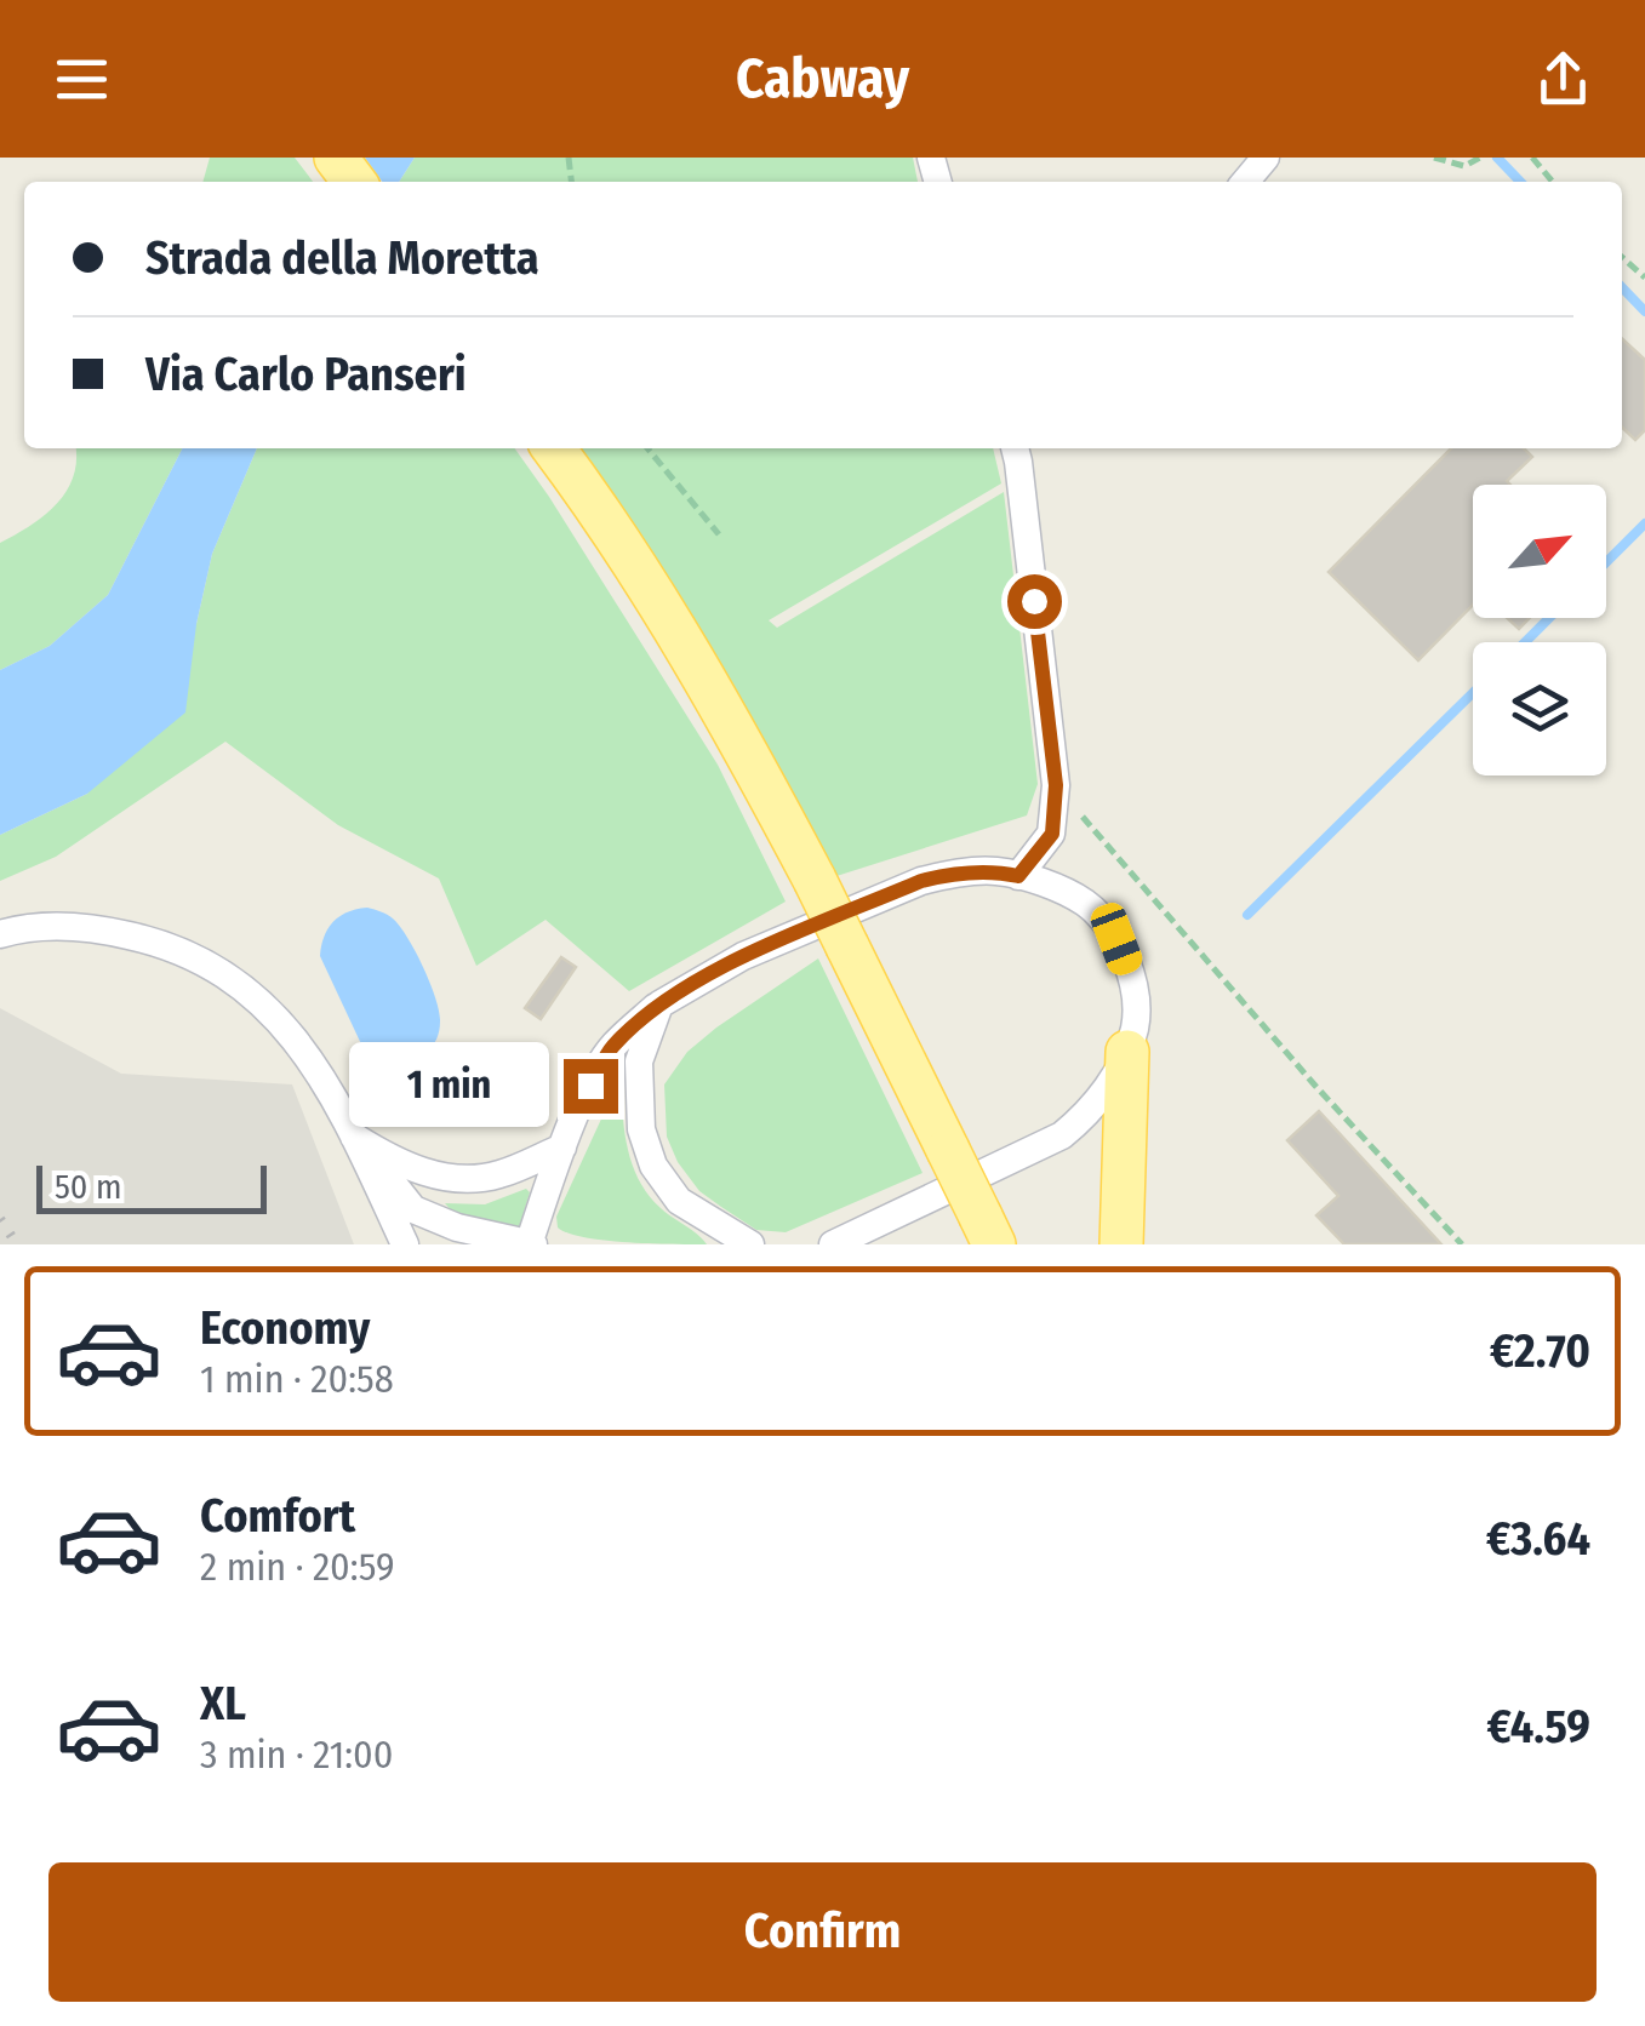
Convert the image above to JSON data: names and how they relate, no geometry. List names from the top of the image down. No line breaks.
{"scale_bar":"50 m","north":"top right","page":{"header":"Cabway","banner":["Strada della Moretta","Via Carlo Panseri"],"bubble":"1 min","scale":"50 m","list":[{"name":"Economy","note":"1 min · 20:58","value":"€2.70"},{"name":"Comfort","note":"2 min · 20:59","value":"€3.64"},{"name":"XL","note":"3 min · 21:00","value":"€4.59"}],"buttons":"Confirm"}}
